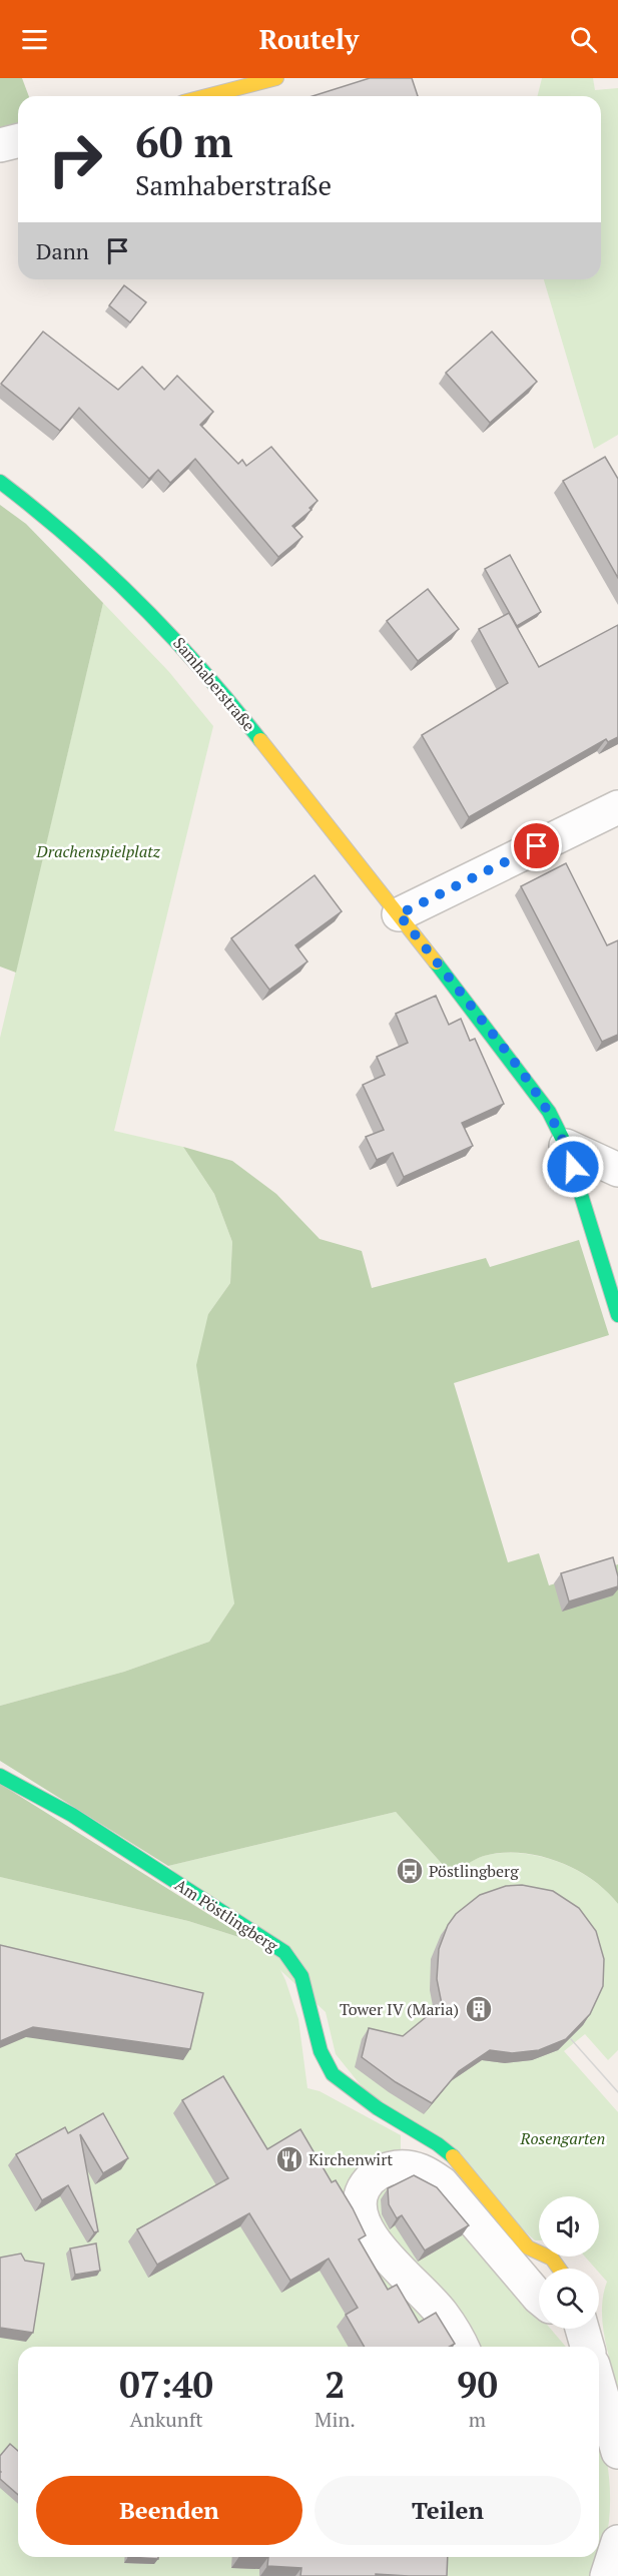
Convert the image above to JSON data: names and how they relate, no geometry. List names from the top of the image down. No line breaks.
{"streets":{"street":["Samhaberstraße","Am Pöstlingberg"]},"parks":["Drachenspielplatz","Rosengarten"],"places":{"bus stop":["Pöstlingberg"],"building":["Tower IV (Maria)"],"restaurant":["Kirchenwirt"]},"page":{"header":"Routely","turn":["60 m","Samhaberstraße"],"then":"Dann","eta":["07:40","Ankunft","2","Min.","90","m"],"buttons":["Beenden","Teilen"]}}
